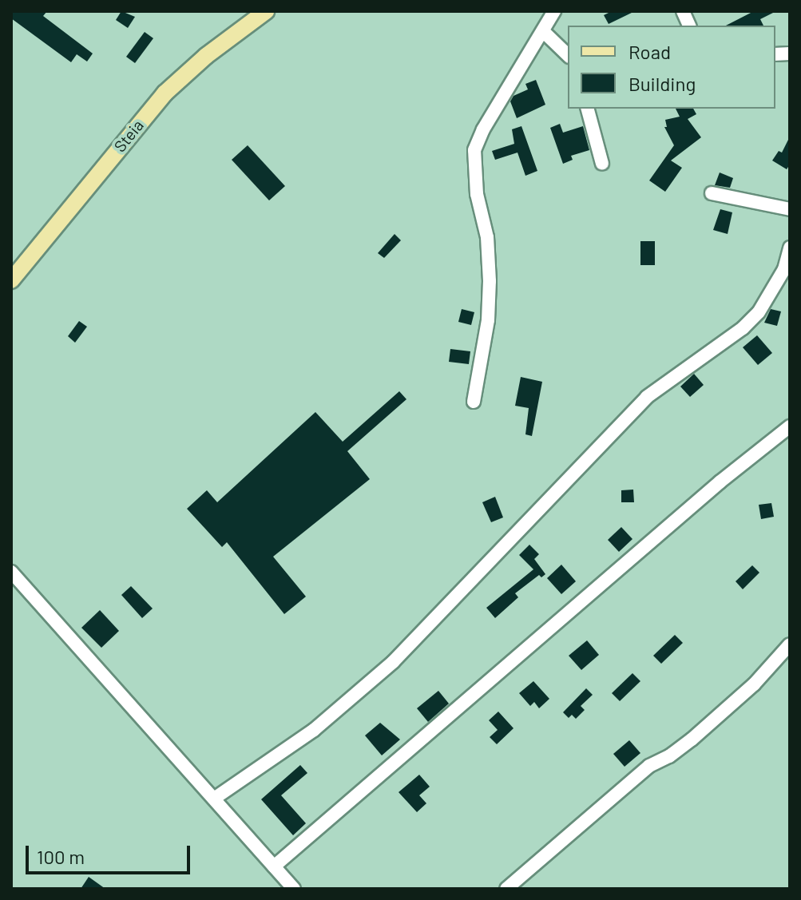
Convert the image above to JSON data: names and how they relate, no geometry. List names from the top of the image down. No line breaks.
{"streets":{"main road":["Steia"]},"legend":["Road","Building"],"scale_bar":"100 m"}
